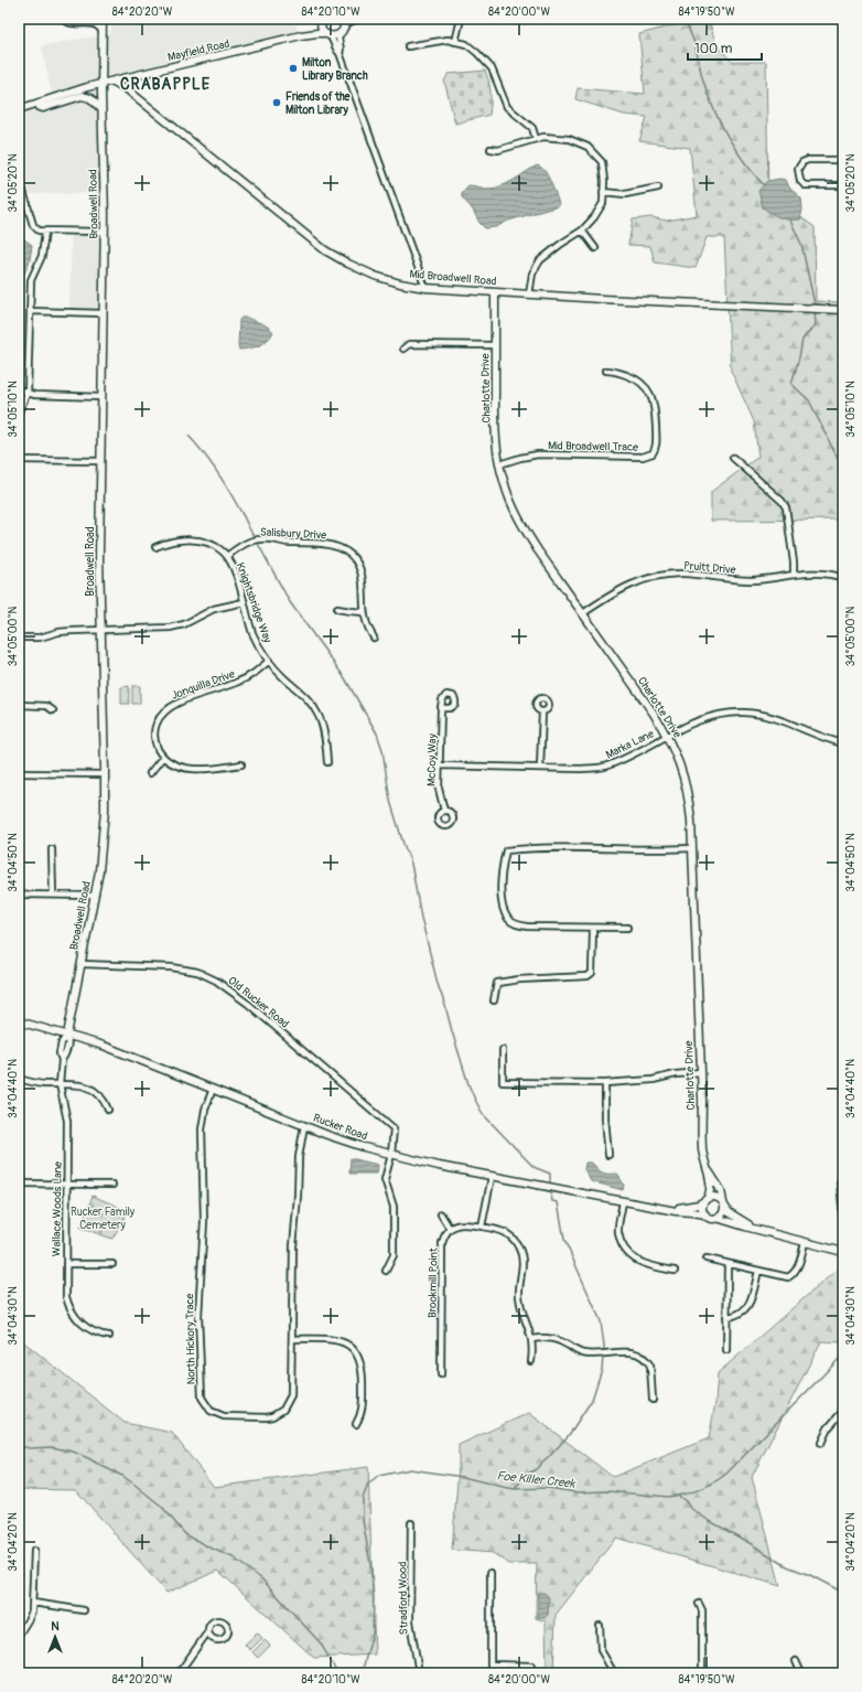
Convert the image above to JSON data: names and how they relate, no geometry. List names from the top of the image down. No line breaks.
{"streets":{"street":["Mayfield Road","Broadwell Road","Mid Broadwell Road","Charlotte Drive","Mid Broadwell Trace","Salisbury Drive","Pruitt Drive","Knightsbridge Way","Jonquilla Drive","Marka Lane","McCoy Way","Old Rucker Road","Rucker Road","Wallace Woods Lane","Brookmill Point","North Hickory Trace","Stradford Wood"]},"crossings":[["Mayfield Road","Broadwell Road"],["Mayfield Road","Mid Broadwell Road"],["Broadwell Road","Old Rucker Road"],["Broadwell Road","Rucker Road"],["Broadwell Road","Wallace Woods Lane"],["Mid Broadwell Road","Charlotte Drive"],["Charlotte Drive","Mid Broadwell Trace"],["Charlotte Drive","Pruitt Drive"],["Charlotte Drive","Marka Lane"],["Charlotte Drive","Rucker Road"],["Salisbury Drive","Knightsbridge Way"],["Knightsbridge Way","Jonquilla Drive"],["Marka Lane","McCoy Way"],["Old Rucker Road","Rucker Road"],["Rucker Road","Wallace Woods Lane"],["Rucker Road","North Hickory Trace"]],"districts":["CRABAPPLE"],"water":["Foe Killer Creek"],"parks":["Rucker Family Cemetery"],"places":["Milton Library Branch","Friends of the Milton Library"],"scale_bar":"100 m","north":"top","coordinates":["84°20'20\"W","84°20'10\"W","84°20'00\"W","84°19'50\"W","34°05'20\"N","34°05'10\"N","34°05'00\"N","34°04'50\"N","34°04'40\"N","34°04'30\"N","34°04'20\"N"]}
